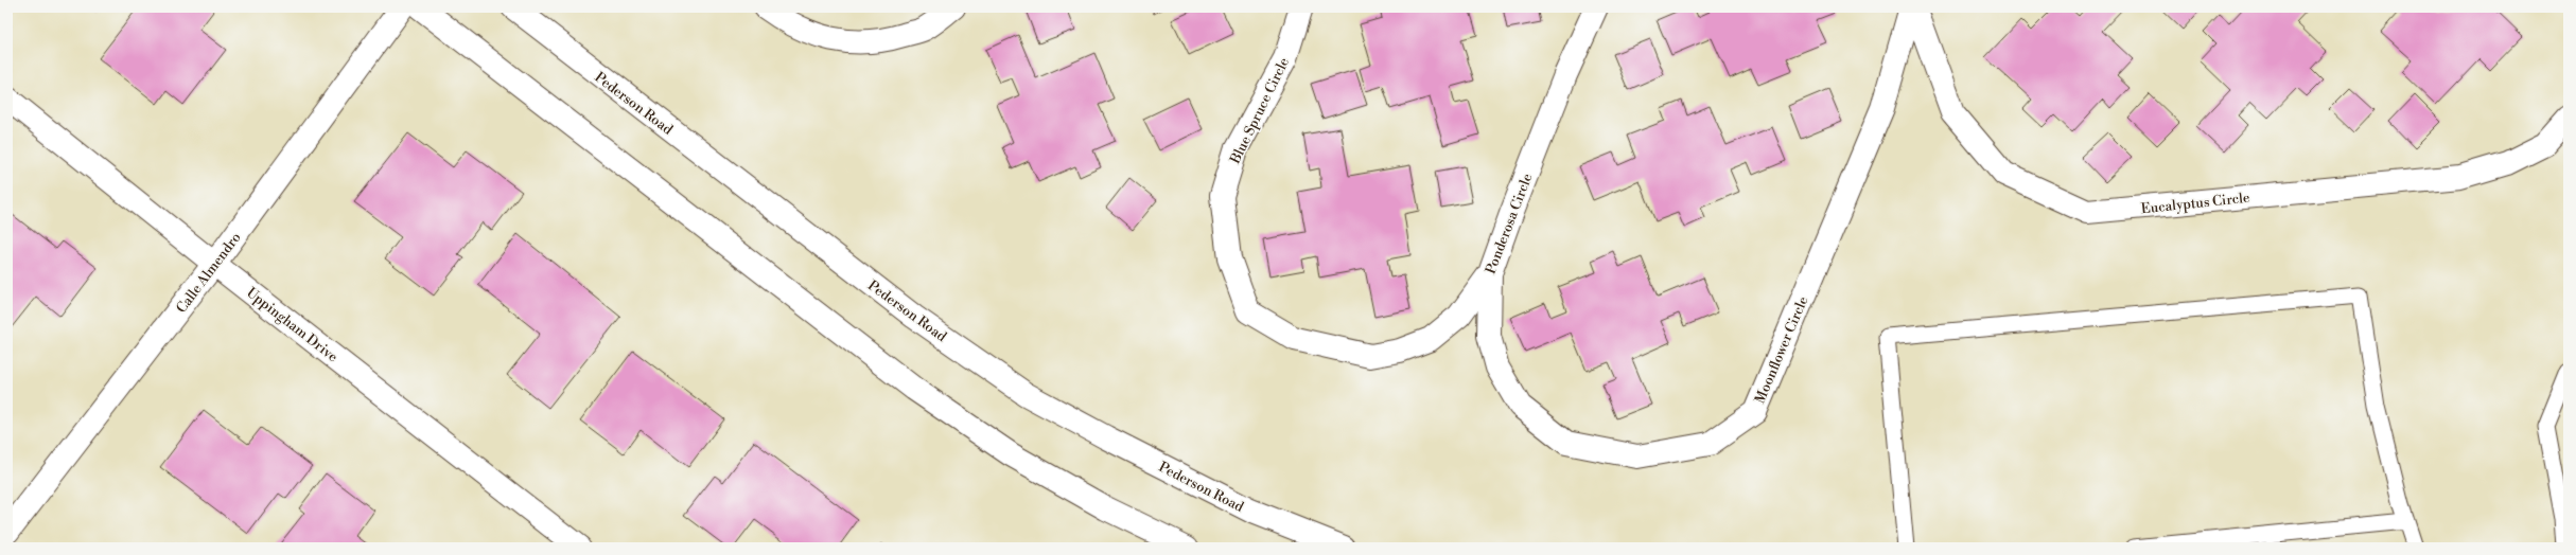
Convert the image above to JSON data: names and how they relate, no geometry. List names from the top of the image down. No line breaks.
{"streets":{"street":["Pederson Road","Blue Spruce Circle","Eucalyptus Circle","Ponderosa Circle","Calle Almendro","Uppingham Drive","Moonflower Circle"]},"crossings":[["Blue Spruce Circle","Ponderosa Circle"],["Eucalyptus Circle","Moonflower Circle"],["Ponderosa Circle","Moonflower Circle"],["Calle Almendro","Uppingham Drive"]]}
